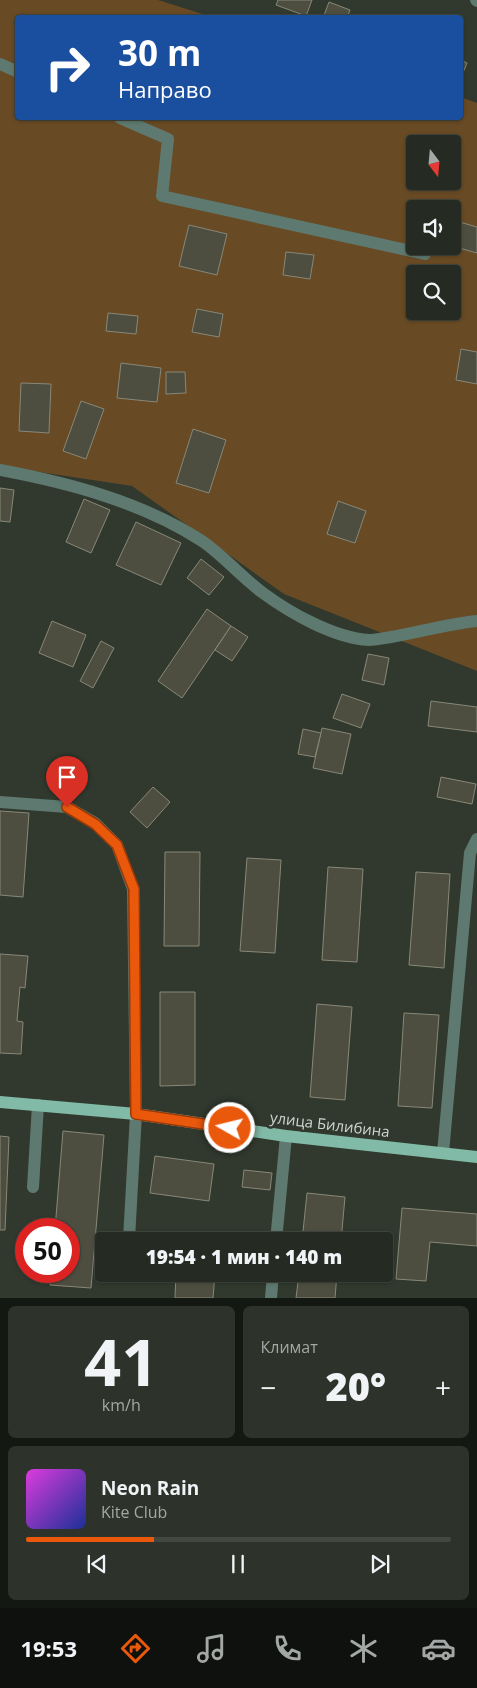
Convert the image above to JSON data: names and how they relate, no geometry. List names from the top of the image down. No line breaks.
{"streets":{"main road":["улица Билибина"]},"north":"bottom","page":{"turn":["30 m","Направо"],"limit":"50","trip":"19:54 · 1 мин · 140 m","tile":[["41","km/h"],"Климат"],"heat":["−","20°","+"],"song":["Neon Rain","Kite Club"],"tabs":"19:53"}}
